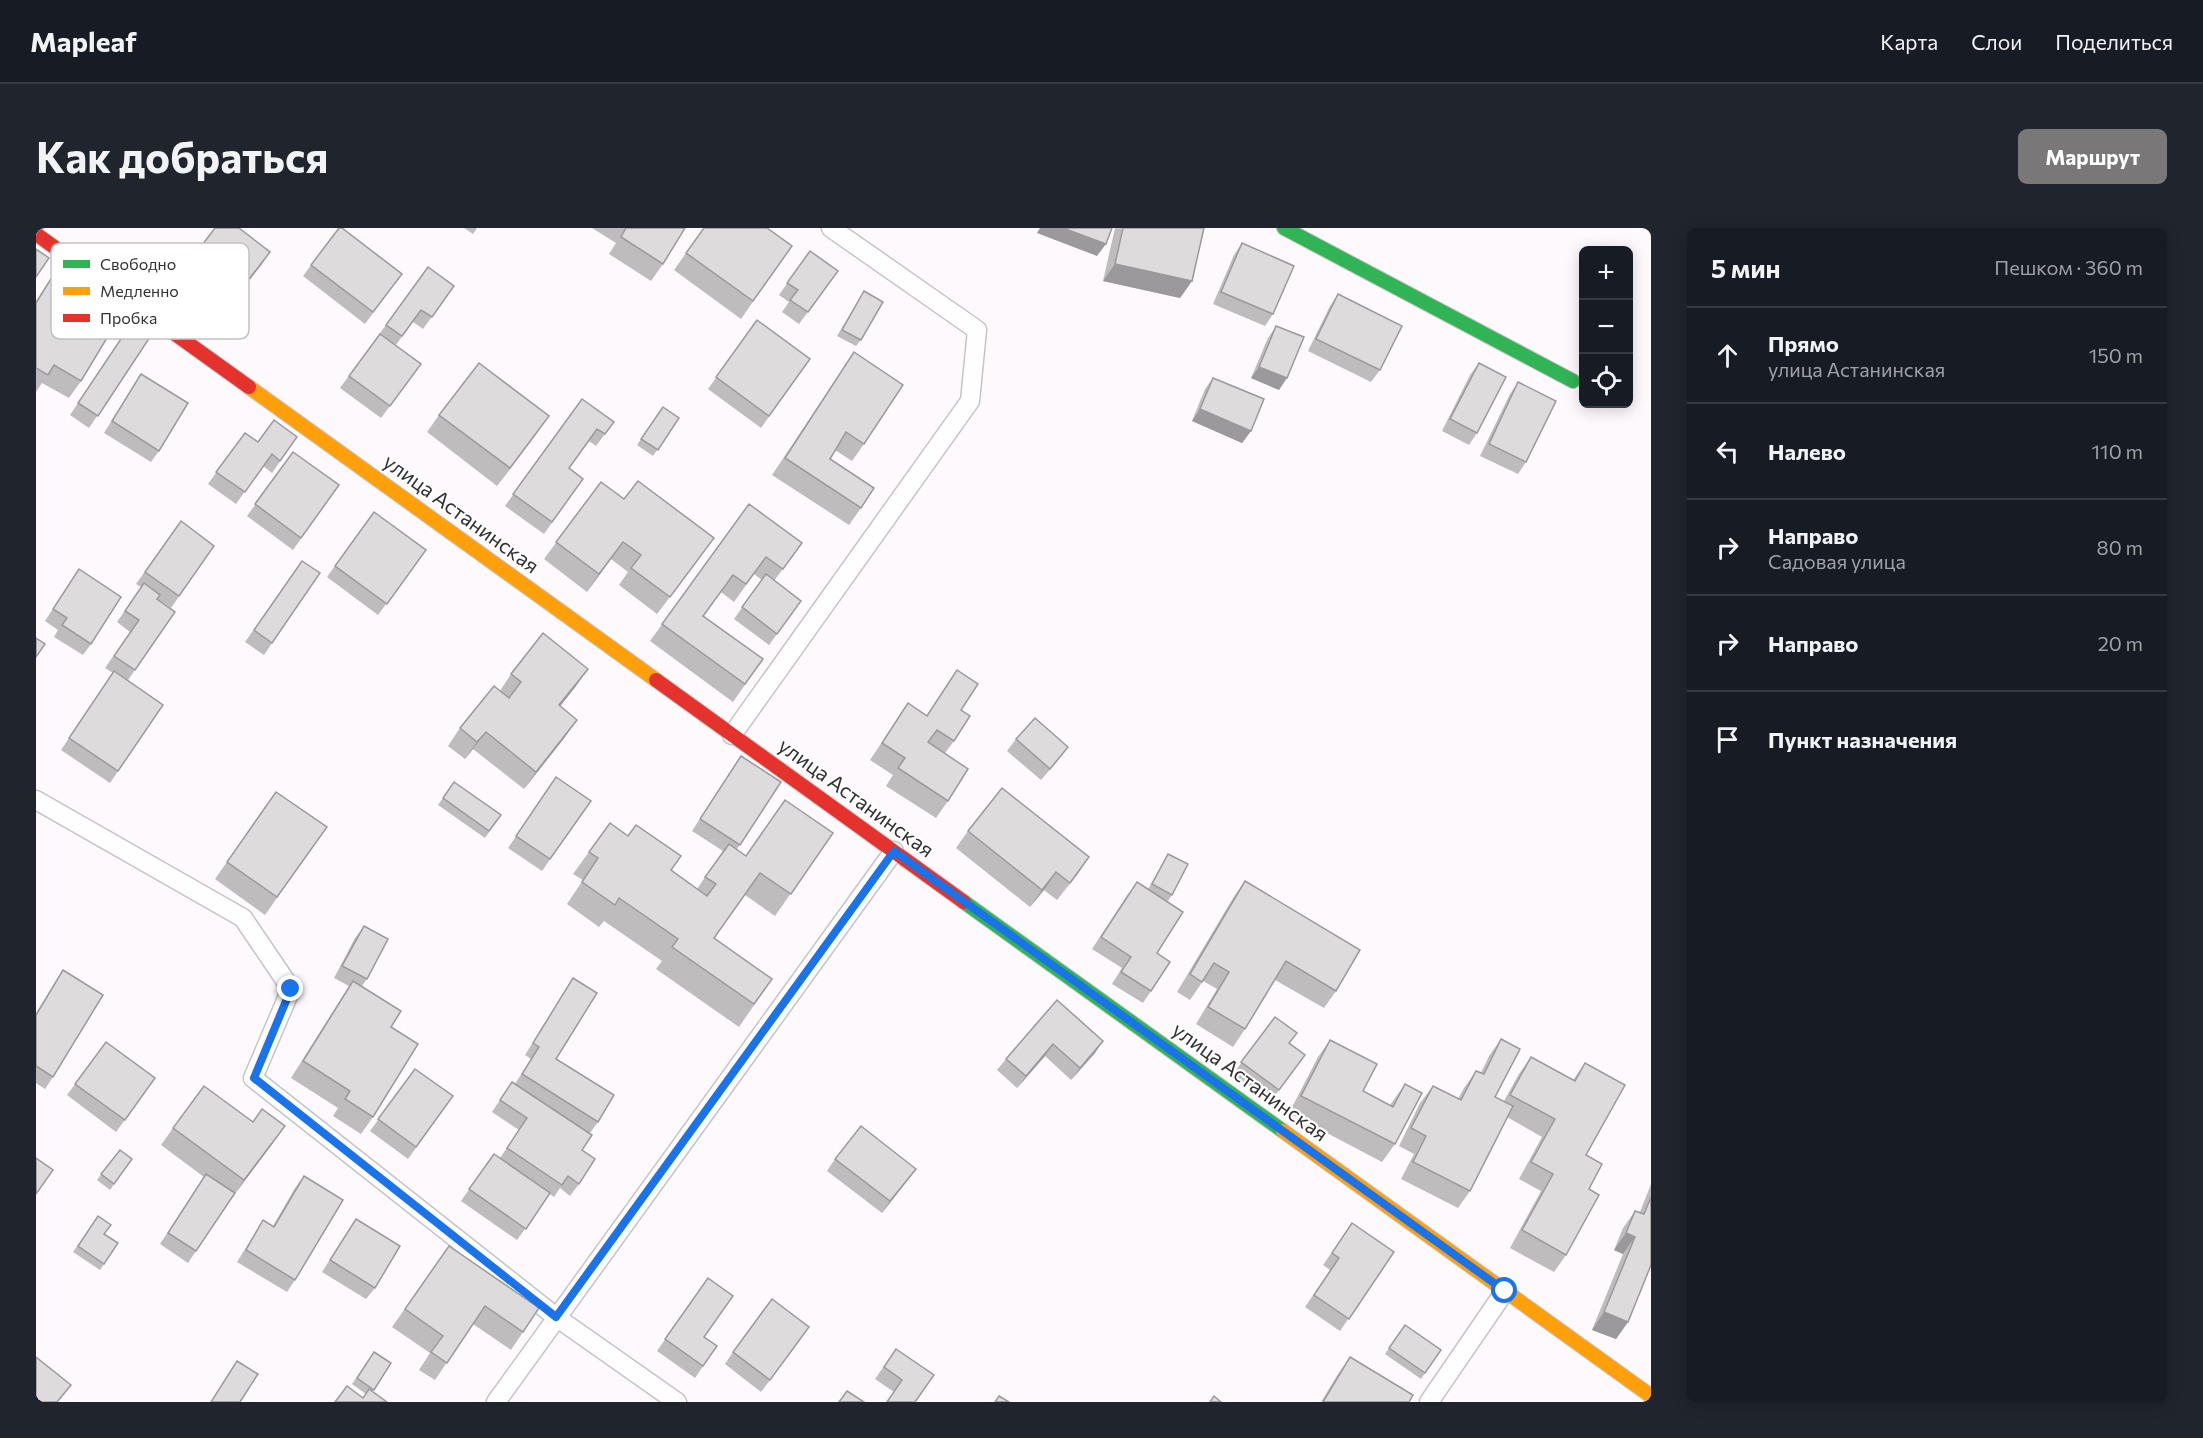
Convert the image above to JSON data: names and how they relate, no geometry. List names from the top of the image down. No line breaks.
{"streets":{"street":["улица Астанинская"]},"legend":["Свободно","Медленно","Пробка"],"page":{"header":"Mapleaf","nav":["Карта","Слои","Поделиться"],"buttons":"Маршрут","title":"Как добраться","heading":["5 мин","Пешком · 360 m"],"map_buttons":["+","−"],"list":[["Прямо","улица Астанинская","150 m"],["Налево","110 m"],["Направо","Садовая улица","80 m"],["Направо","20 m"],"Пункт назначения"]}}
